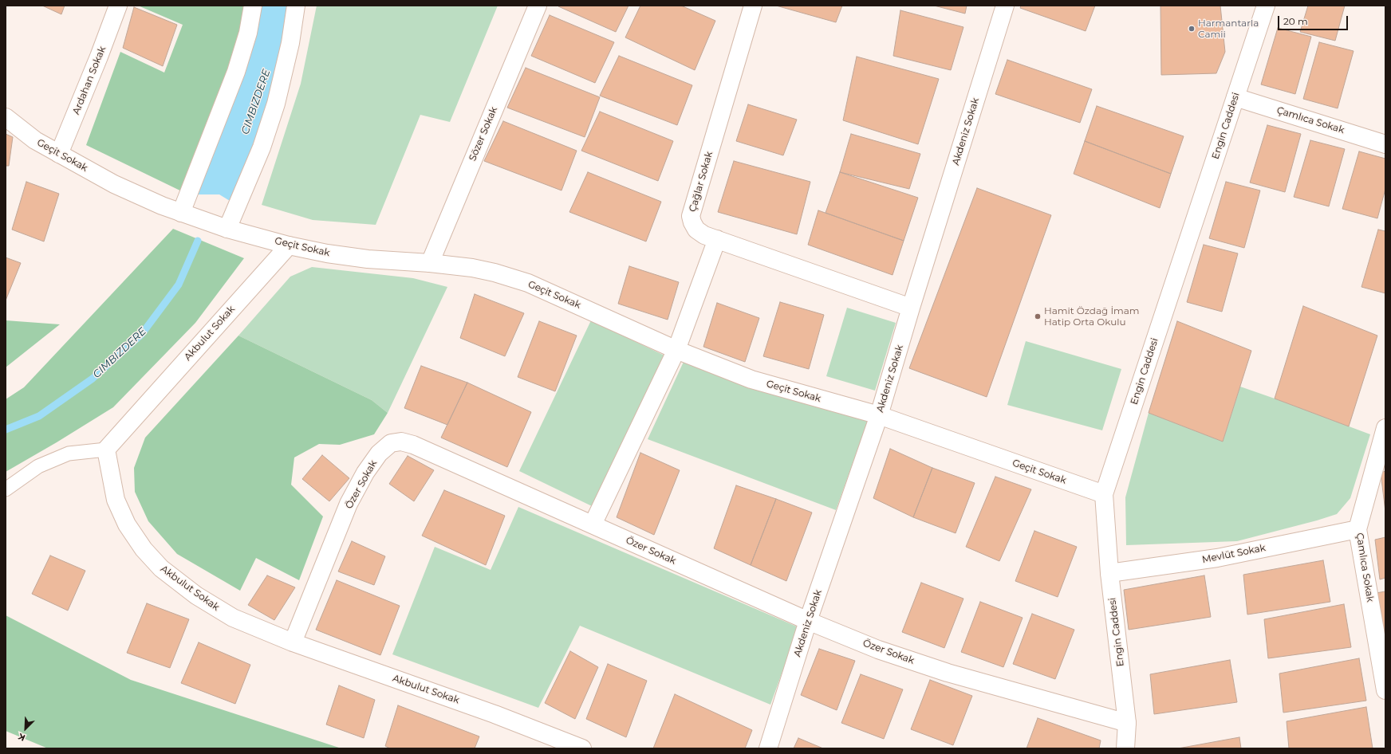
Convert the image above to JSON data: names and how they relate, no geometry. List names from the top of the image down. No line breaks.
{"streets":{"street":["Ardahan Sokak","Çamlıca Sokak","Engin Caddesi","Akdeniz Sokak","Sözer Sokak","Geçit Sokak","Çağlar Sokak","Akbulut Sokak","Özer Sokak","Mevlüt Sokak"]},"crossings":[["Ardahan Sokak","Geçit Sokak"],["Çamlıca Sokak","Engin Caddesi"],["Çamlıca Sokak","Mevlüt Sokak"],["Engin Caddesi","Geçit Sokak"],["Engin Caddesi","Özer Sokak"],["Engin Caddesi","Mevlüt Sokak"],["Akdeniz Sokak","Geçit Sokak"],["Akdeniz Sokak","Çağlar Sokak"],["Akdeniz Sokak","Özer Sokak"],["Sözer Sokak","Geçit Sokak"],["Geçit Sokak","Akbulut Sokak"],["Akbulut Sokak","Özer Sokak"]],"water":["CIMBIZDERE"],"places":["Harmantarla Camii","Hamit Özdağ İmam Hatip Orta Okulu"],"scale_bar":"20 m","north":"bottom left"}
